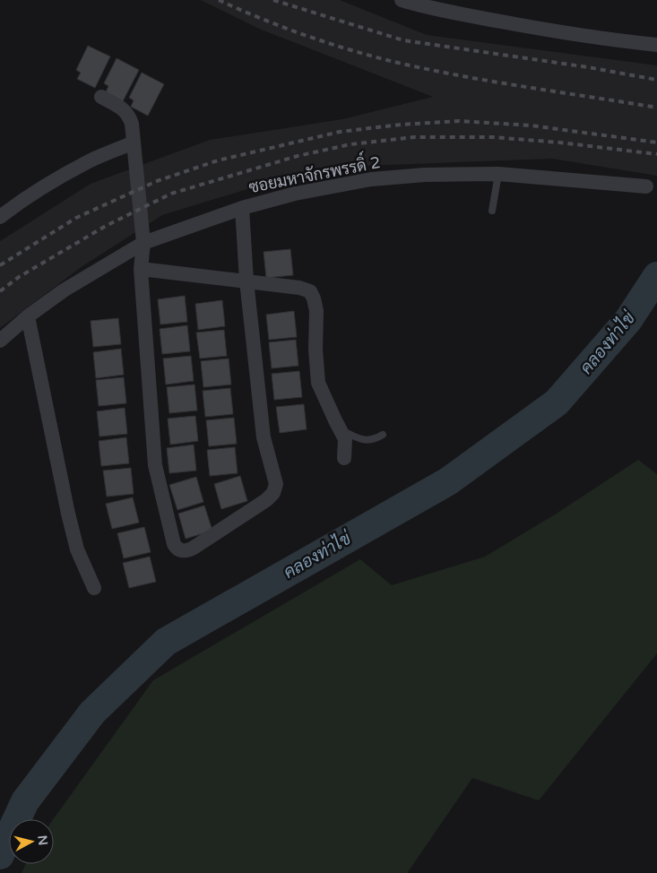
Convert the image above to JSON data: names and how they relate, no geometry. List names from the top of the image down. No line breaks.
{"streets":{"street":["ซอยมหาจักรพรรดิ์ 2"]},"water":["คลองท่าไข่"],"north":"right"}
